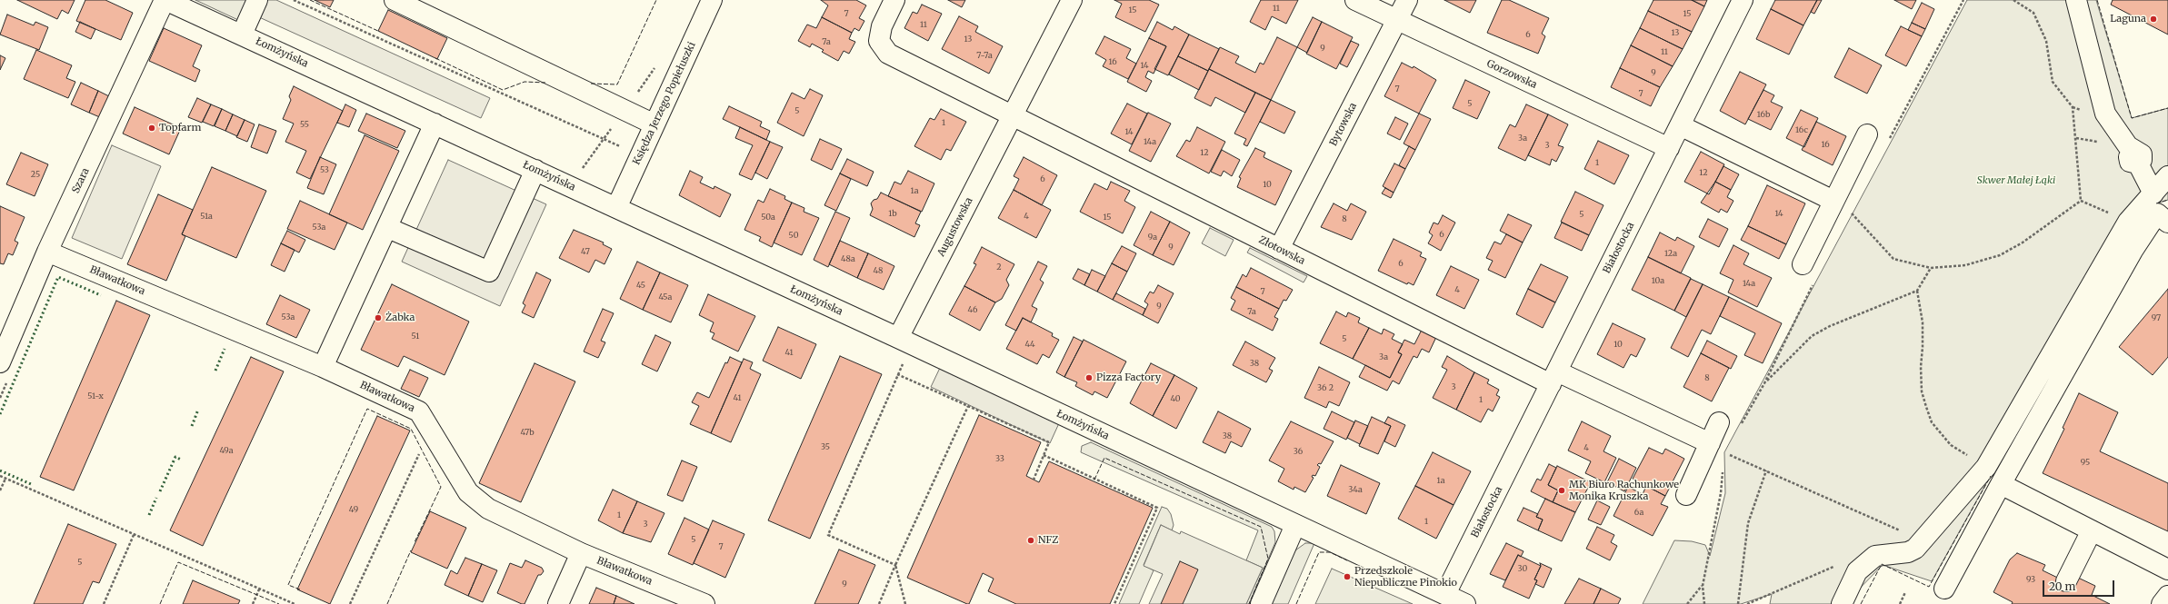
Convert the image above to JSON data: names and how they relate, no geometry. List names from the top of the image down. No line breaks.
{"streets":{"street":["Łomżyńska","Gorzowska","Księdza Jerzego Popiełuszki","Bytowska","Szara","Augustowska","Białostocka","Złotowska","Bławatkowa"]},"crossings":[["Łomżyńska","Księdza Jerzego Popiełuszki"],["Łomżyńska","Szara"],["Łomżyńska","Augustowska"],["Łomżyńska","Białostocka"],["Gorzowska","Bytowska"],["Gorzowska","Białostocka"],["Bytowska","Złotowska"],["Szara","Bławatkowa"],["Augustowska","Złotowska"],["Białostocka","Złotowska"]],"parks":["Skwer Małej Łąki"],"places":["Laguna","Topfarm","Żabka","Pizza Factory","MK Biuro Rachunkowe Monika Kruszka","NFZ","Przedszkole Niepubliczne Pinokio"],"house_numbers":["11","15","7","15","11","13","6","13","7a","9","11","7-7a","16","14","9","7","7","5","5","16b","1","55","16c","14","3a","14a","16","3","12","1","53","12","25","6","10","1a","1b","14","5","51a","4","50a","15","8","53a","6","50","9a","9","47","12a","48a","6","2","48","10a","14a","45","4","7","45a","9","46","7a","53a","97","51","5","44","10","41","3a","38","8","3","36 2","51-x","41","40","1","47b","38","35","4","49a","36","33","95","1a","34a","49","6a","1","1","3","5","7","5","30","93","9"],"scale_bar":"20 m"}
